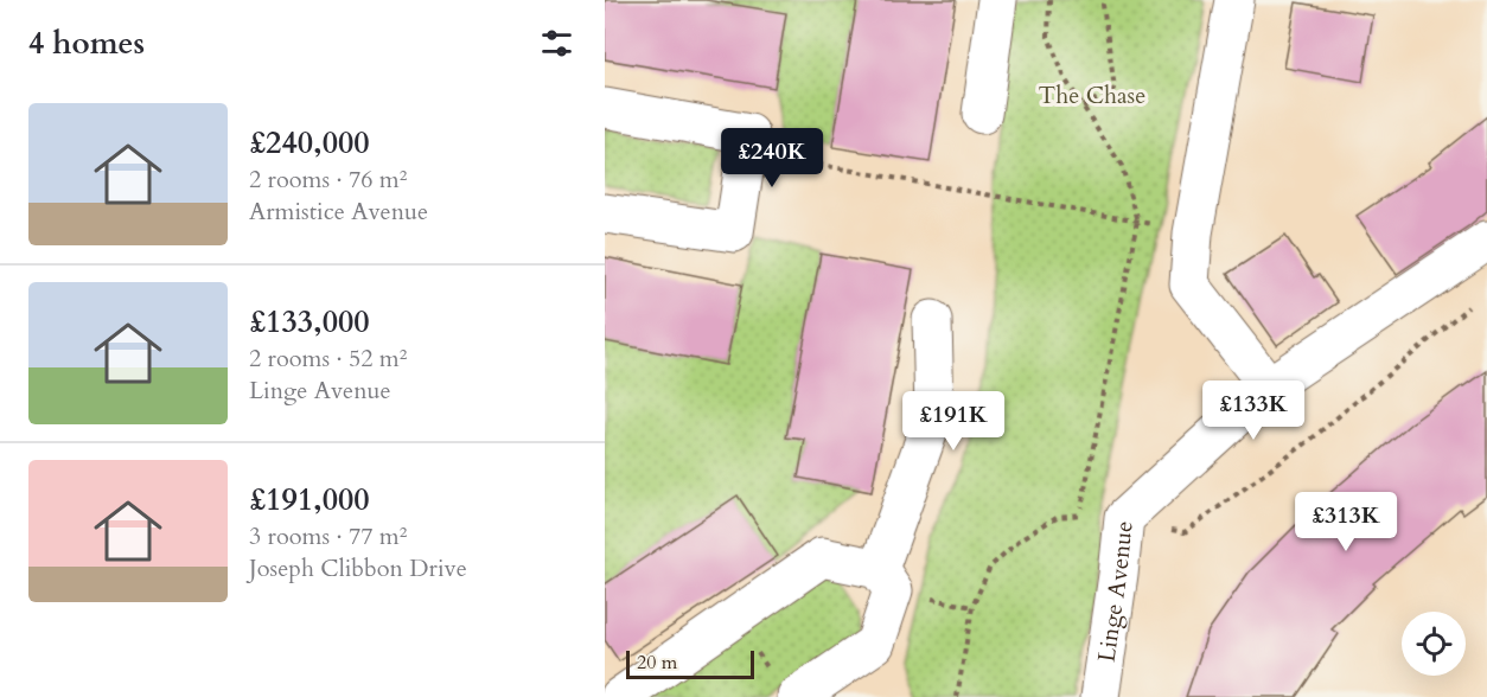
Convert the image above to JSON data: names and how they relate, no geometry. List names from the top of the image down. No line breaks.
{"streets":{"street":["Linge Avenue"]},"parks":["The Chase"],"scale_bar":"20 m","page":{"heading":"4 homes","list":[{"name":"£240,000","note":"2 rooms · 76 m² · Armistice Avenue"},{"name":"£133,000","note":"2 rooms · 52 m² · Linge Avenue"},{"name":"£191,000","note":"3 rooms · 77 m² · Joseph Clibbon Drive"}],"price":["£240K","£133K","£191K","£313K"],"scale":"20 m"}}
